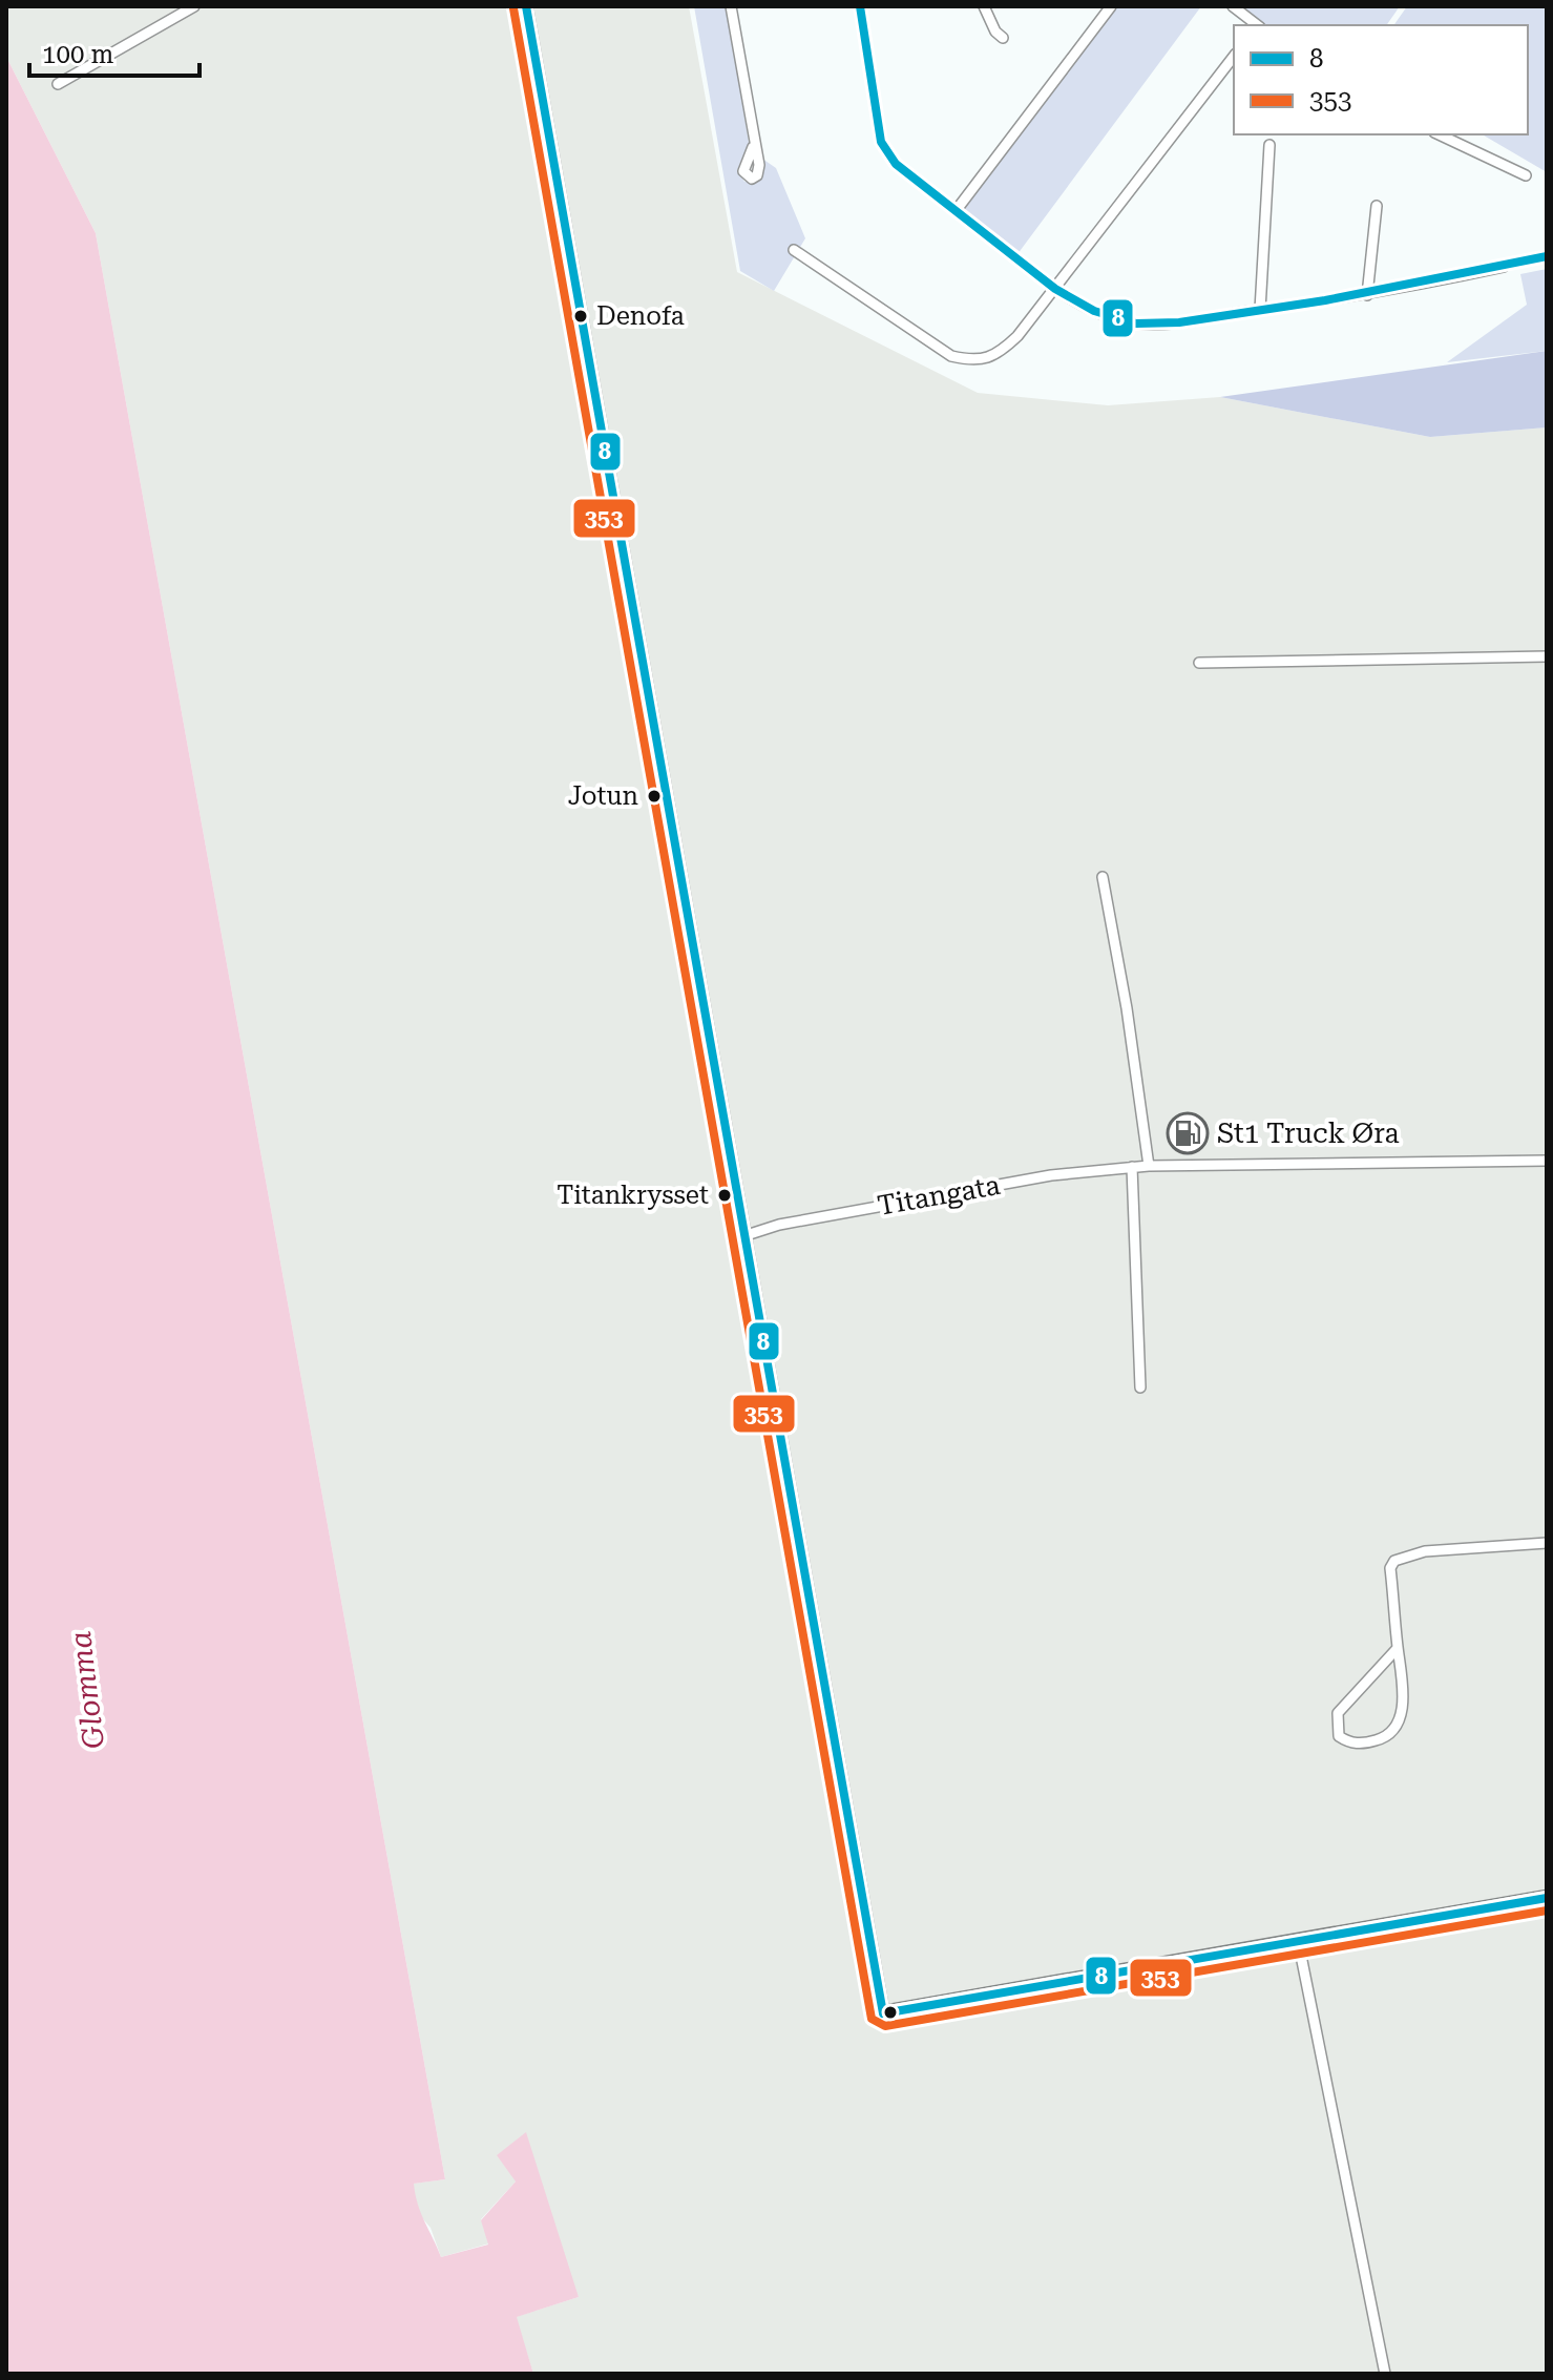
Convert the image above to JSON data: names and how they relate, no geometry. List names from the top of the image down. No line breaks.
{"streets":{"street":["Titangata"]},"water":["Glomma"],"places":{"other":["Denofa","Jotun","Titankrysset"],"fuel station":["St1 Truck Øra"]},"lines":["transit line 8","transit line 353"],"legend":["8","353"],"scale_bar":"100 m"}
